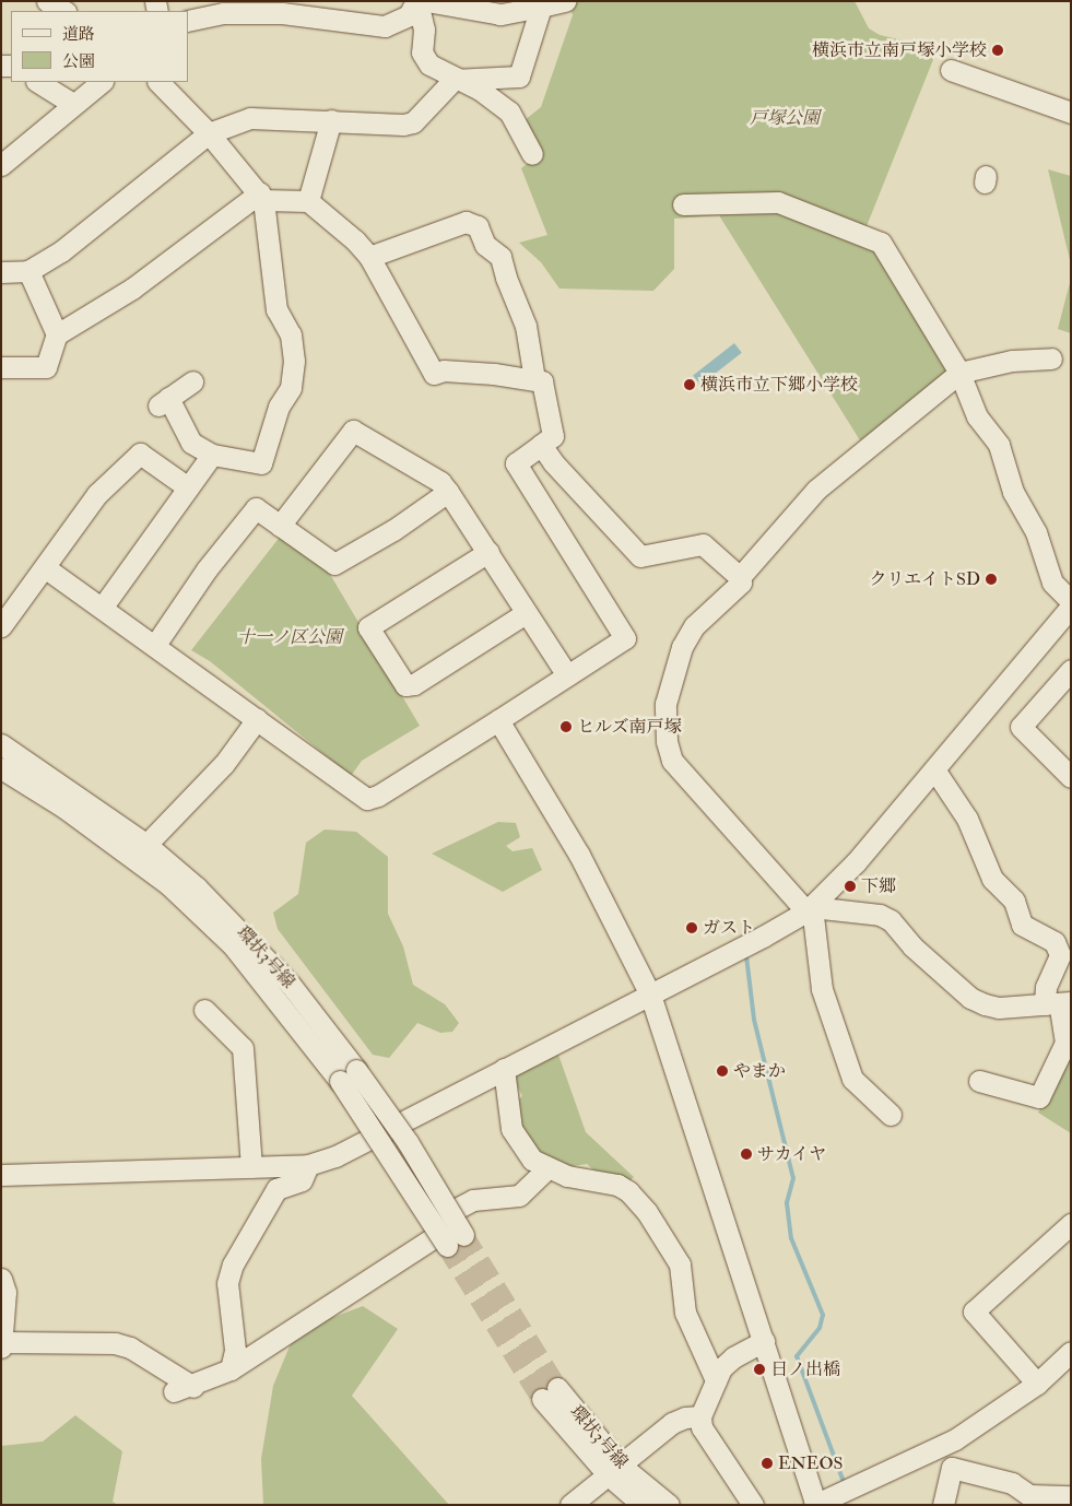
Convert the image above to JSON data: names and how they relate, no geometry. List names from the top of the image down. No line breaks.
{"streets":{"street":["環状3号線"]},"parks":["戸塚公園","十一ノ区公園"],"places":["横浜市立南戸塚小学校","横浜市立下郷小学校","クリエイトSD","ヒルズ南戸塚","下郷","ガスト","やまか","サカイヤ","日ノ出橋","ENEOS"],"legend":["道路","公園"]}
